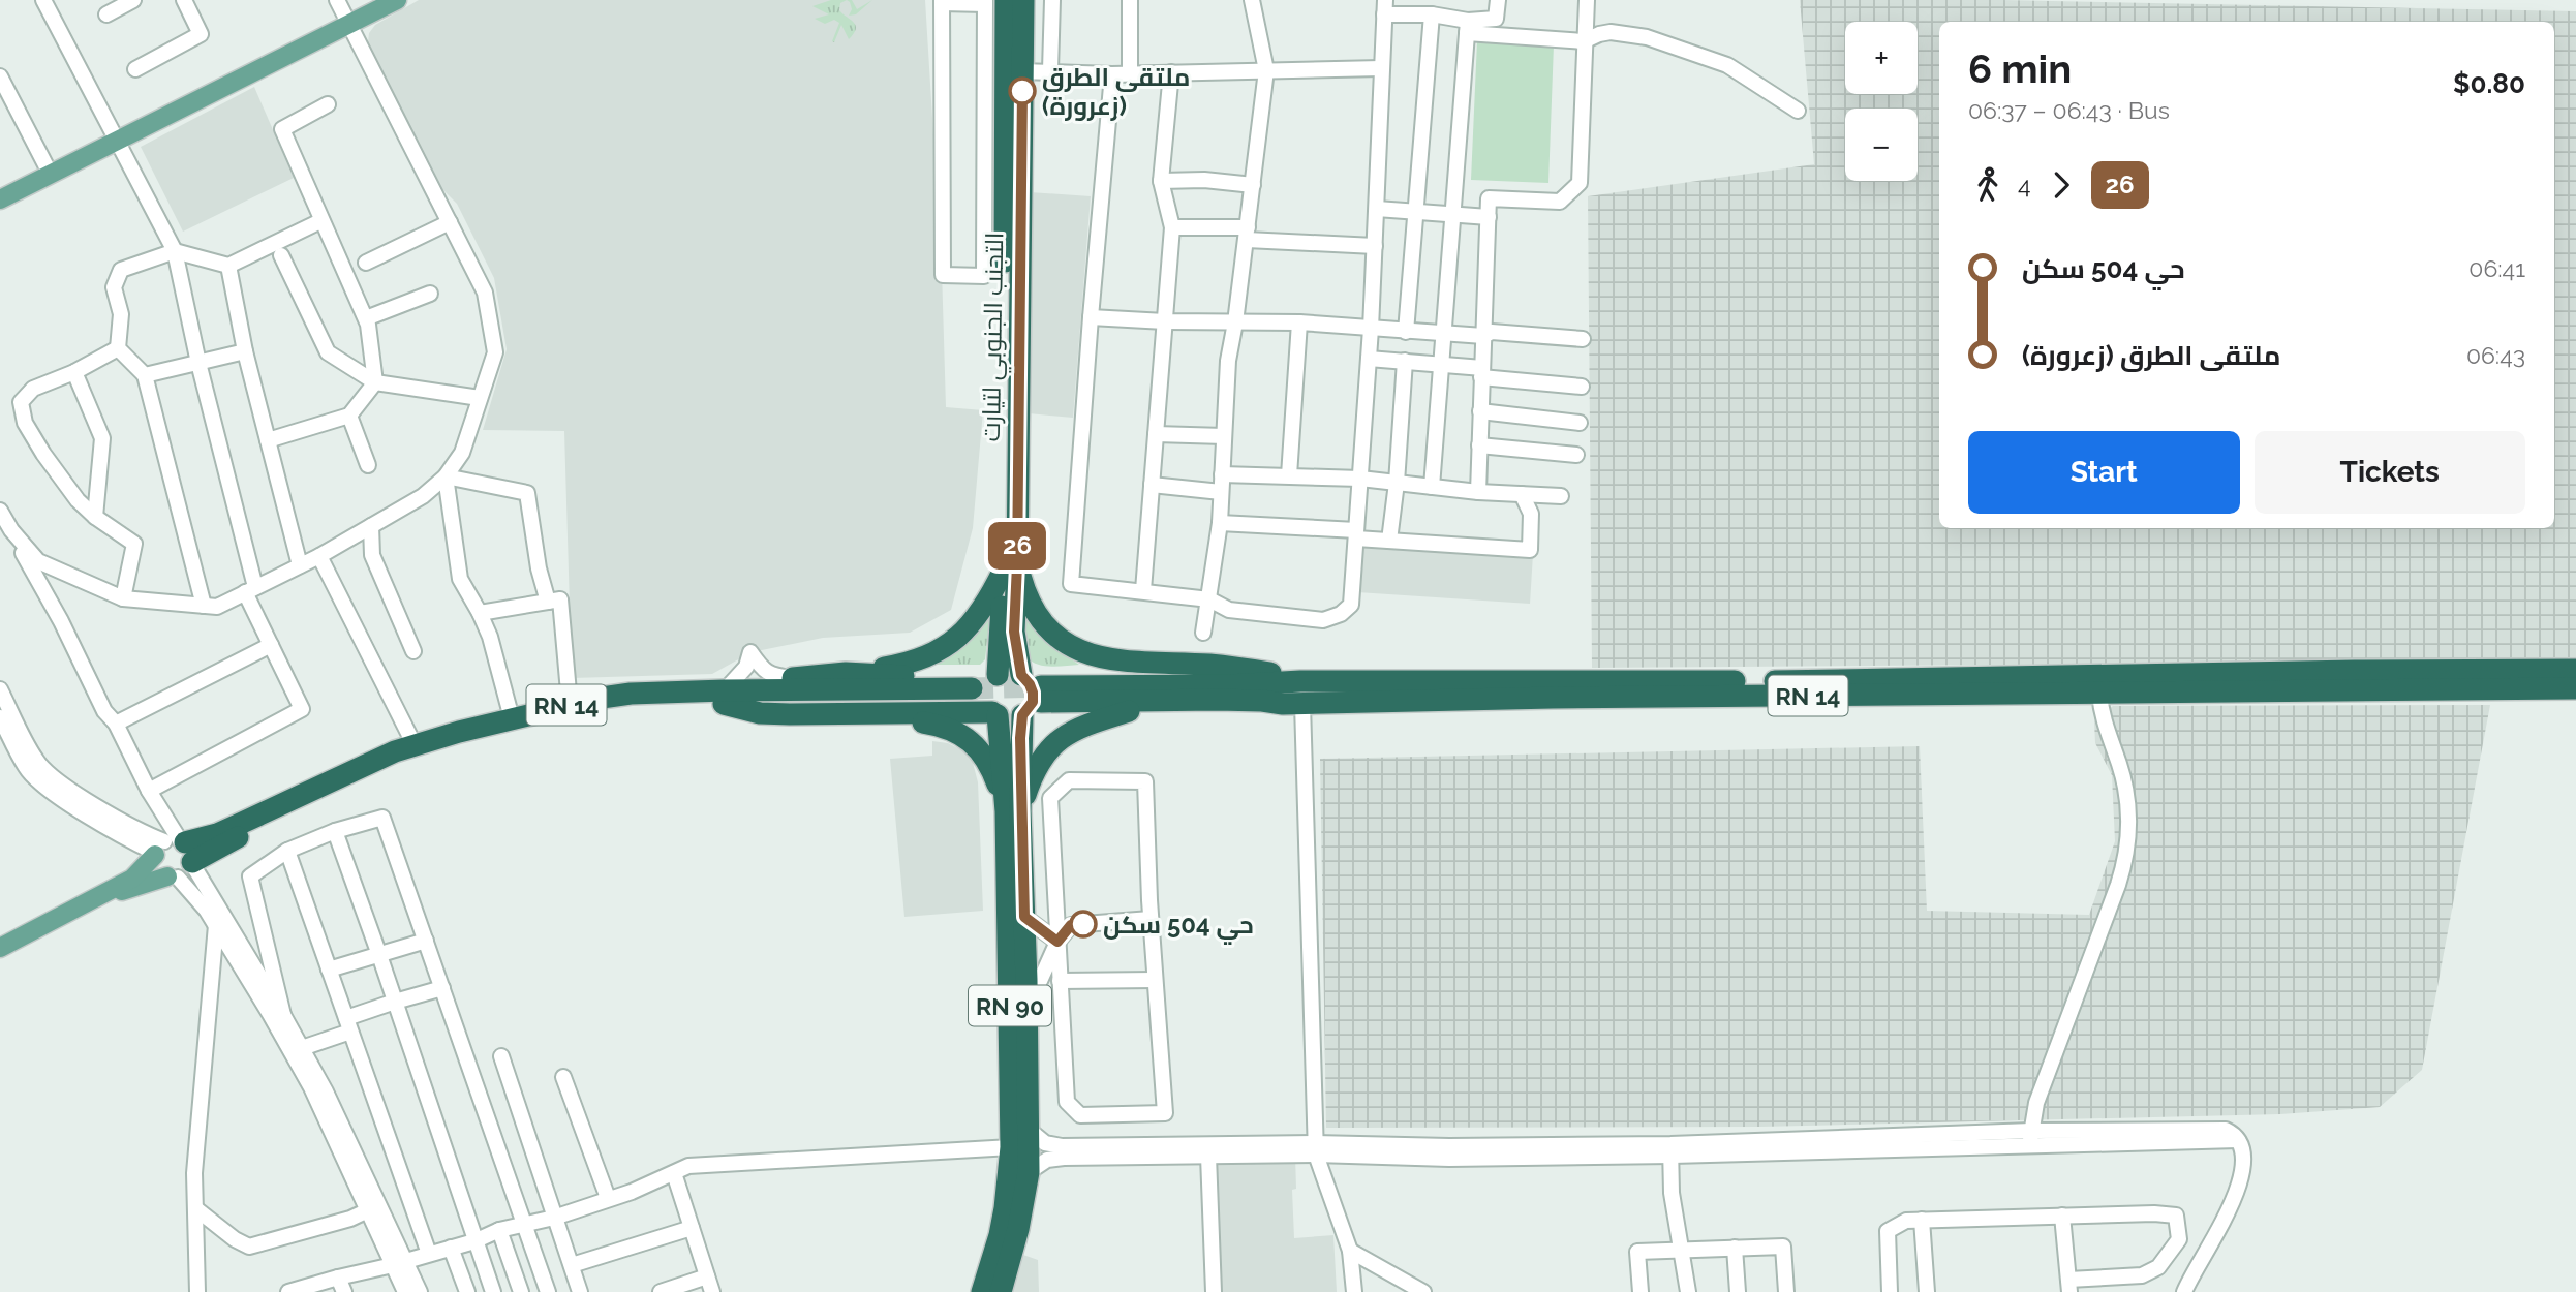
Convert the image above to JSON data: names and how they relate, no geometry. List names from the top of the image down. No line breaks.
{"streets":{"highway":["التجنب الجنوبي لتيارت","RN 14","RN 90"]},"crossings":[["التجنب الجنوبي لتيارت","RN 14"]],"places":["ملتقى الطرق (زعرورة)","حي 504 سكن"],"lines":["bus line 26"],"page":{"on_map":"26","map_buttons":["+","−"],"heading":["6 min","06:37 – 06:43 · Bus","$0.80"],"legs":["4","26"],"list":[{"name":"حي 504 سكن","value":"06:41"},{"name":"ملتقى الطرق (زعرورة)","value":"06:43"}],"buttons":["Start","Tickets"]}}
